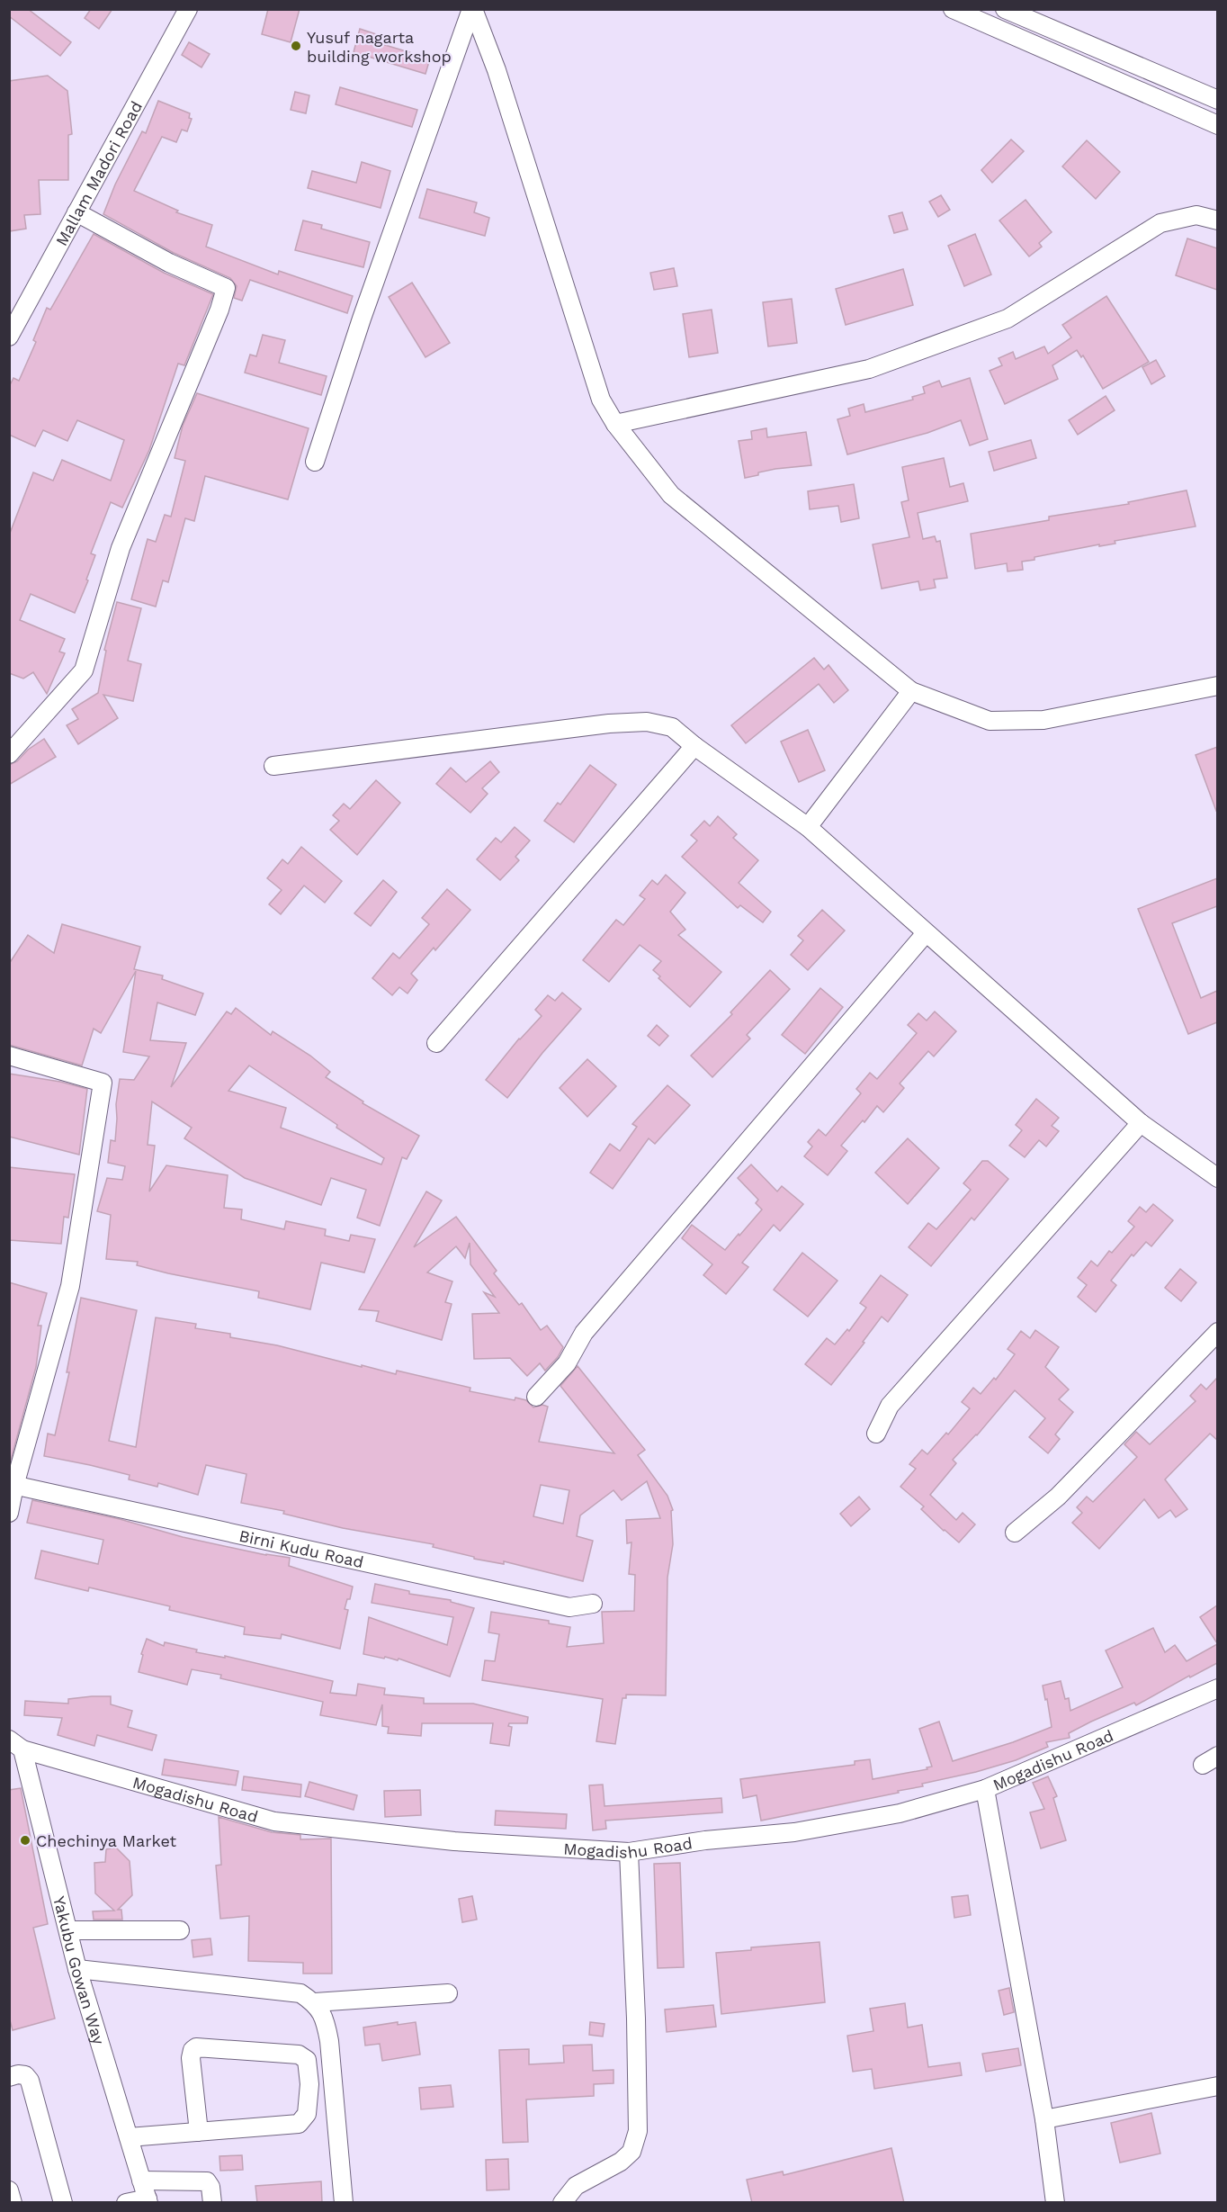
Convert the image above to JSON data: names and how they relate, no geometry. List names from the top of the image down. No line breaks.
{"streets":{"street":["Mallam Madori Road","Birni Kudu Road","Mogadishu Road","Yakubu Gowan Way"]},"crossings":[["Mogadishu Road","Yakubu Gowan Way"]],"places":["Yusuf nagarta building workshop","Chechinya Market"]}
